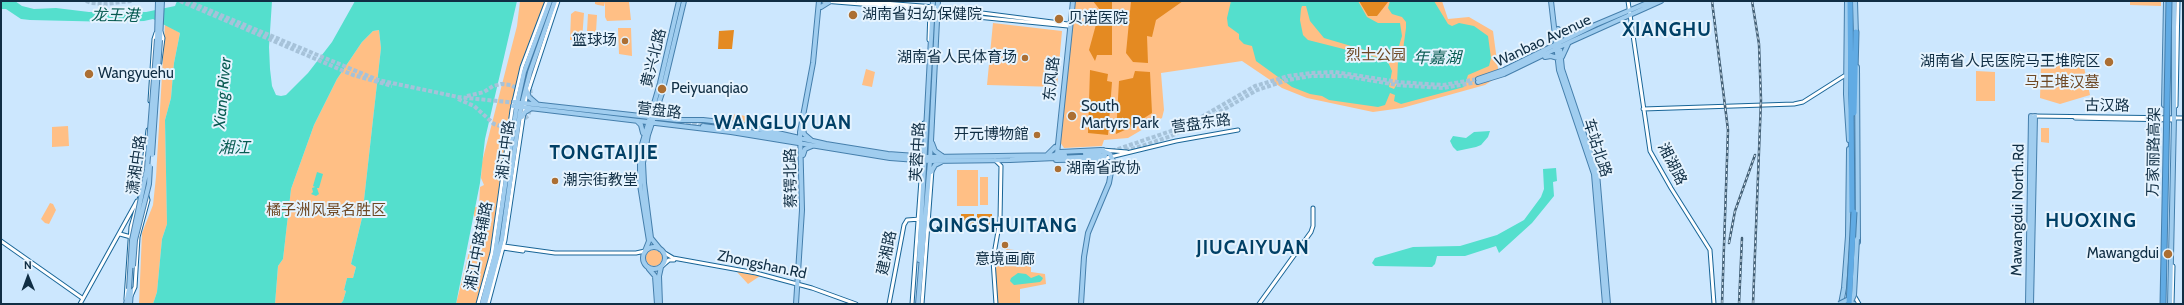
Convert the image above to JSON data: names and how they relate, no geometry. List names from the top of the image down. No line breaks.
{"streets":{"highway":["万家丽路高架"],"main road":["Wanbao Avenue","黄兴北路","东风路","营盘路","营盘东路","车站北路","湘江中路","芙蓉中路","潇湘中路","蔡锷北路","Mawangdui North.Rd"],"street":["湘湖路","湘江中路辅路","建湘路","Zhongshan.Rd"]},"crossings":[["Wanbao Avenue","车站北路"],["Wanbao Avenue","湘湖路"],["黄兴北路","营盘路"],["东风路","营盘东路"],["营盘路","营盘东路"],["营盘路","湘江中路"],["营盘路","芙蓉中路"],["营盘路","蔡锷北路"],["营盘路","湘江中路辅路"],["营盘东路","芙蓉中路"],["湘江中路","湘江中路辅路"],["芙蓉中路","建湘路"],["蔡锷北路","Zhongshan.Rd"]],"districts":["XIANGHU","WANGLUYUAN","TONGTAIJIE","HUOXING","QINGSHUITANG","JIUCAIYUAN"],"water":["龙王港","年嘉湖","Xiang River","湘江"],"parks":["烈士公园","马王堆汉墓","橘子洲风景名胜区"],"places":["湖南省妇幼保健院","贝诺医院","篮球场","湖南省人民体育场","湖南省人民医院马王堆院区","Wangyuehu","Peiyuanqiao","South Martyrs Park","开元博物館","湖南省政协","潮宗街教堂","意境画廊","Mawangdui"],"north":"top"}
